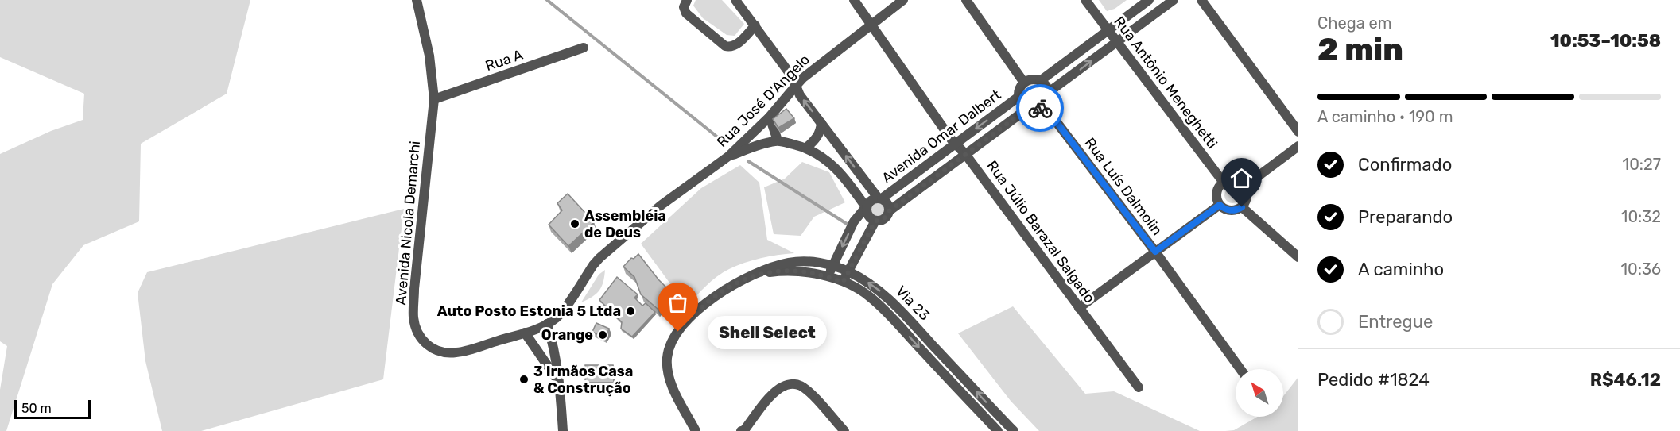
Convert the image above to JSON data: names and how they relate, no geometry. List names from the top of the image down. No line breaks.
{"streets":{"street":["Rua A","Rua Antônio Meneghetti","Rua José D'Angelo","Avenida Omar Dalbert","Rua Luís Dalmolin","Avenida Nicola Demarchi","Rua Júlio Barazal Salgado","Via 23"]},"crossings":[["Rua A","Avenida Nicola Demarchi"],["Rua José D'Angelo","Avenida Nicola Demarchi"],["Rua José D'Angelo","Rua Júlio Barazal Salgado"],["Avenida Omar Dalbert","Rua Luís Dalmolin"],["Avenida Omar Dalbert","Rua Júlio Barazal Salgado"]],"places":["Assembléia de Deus","Auto Posto Estonia 5 Ltda","Shell Select","Orange","3 Irmãos Casa & Construção"],"scale_bar":"50 m","north":"top left","page":{"heading":["2 min","Chega em","10:53–10:58"],"panel":["Pedido #1824","R$46.12"],"bar":"A caminho · 190 m","list":[["Confirmado","10:27"],["Preparando","10:32"],["A caminho","10:36"],"Entregue"],"bubble":"Shell Select","scale":"50 m"}}
